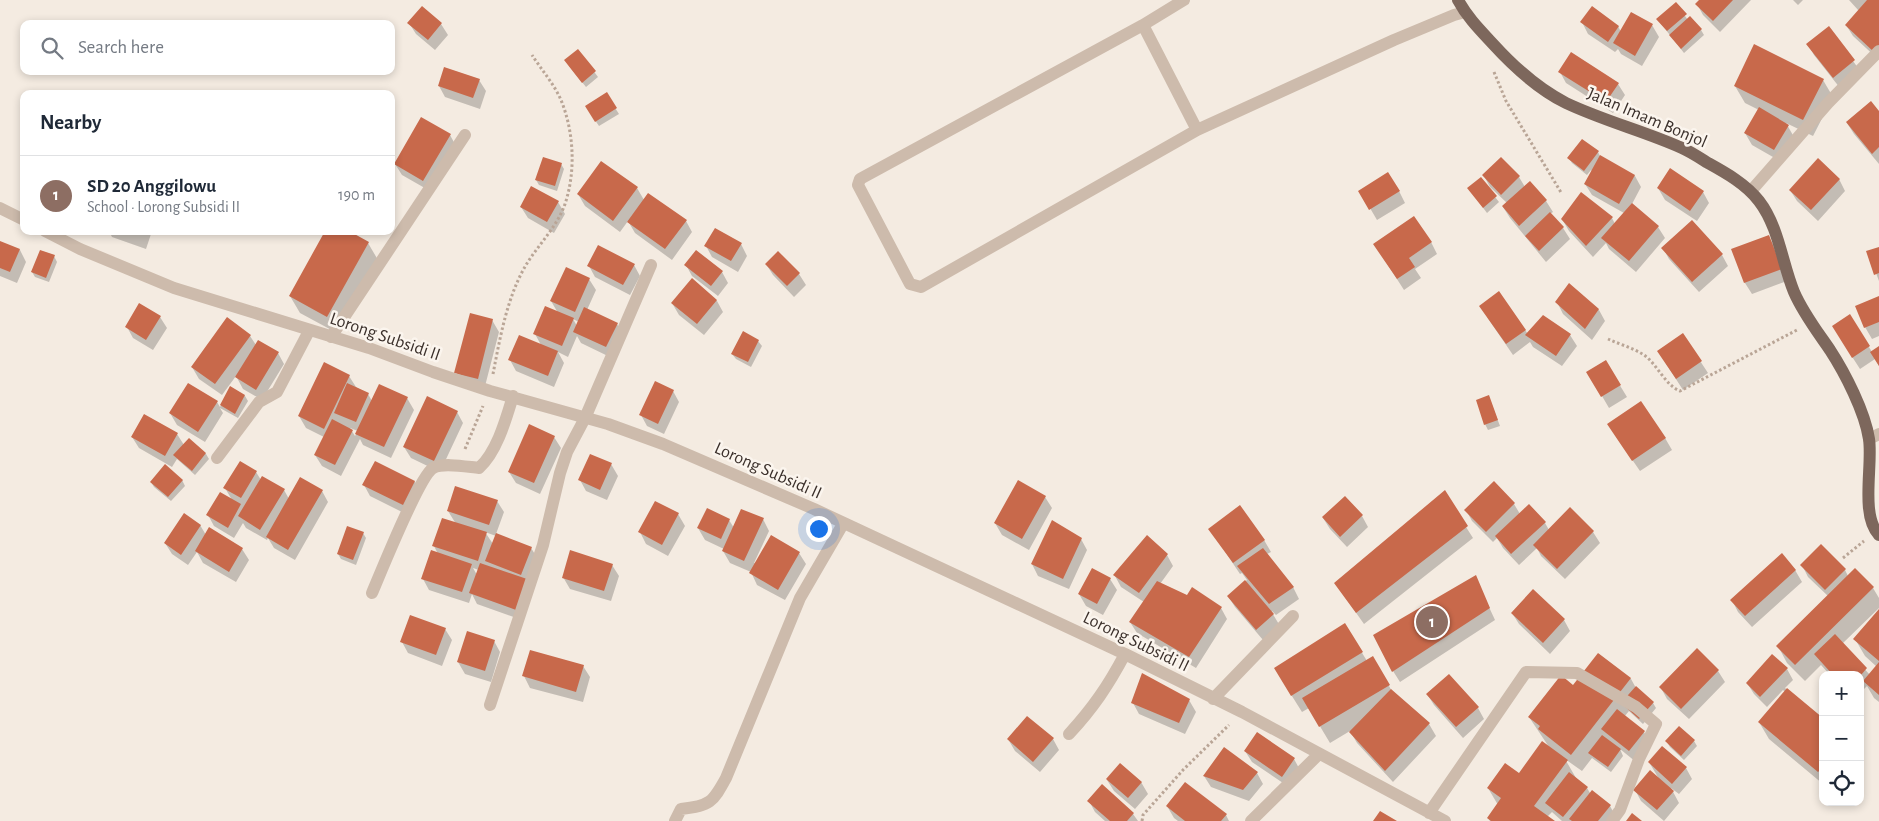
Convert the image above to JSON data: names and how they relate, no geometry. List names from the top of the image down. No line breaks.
{"streets":{"main road":["Jalan Imam Bonjol"],"street":["Lorong Subsidi II"]},"page":{"search":"Search here","heading":"Nearby","list":[{"mark":"1","name":"SD 20 Anggilowu","note":"School · Lorong Subsidi II","value":"190 m"}],"pins":"1","map_buttons":["+","−"]}}
